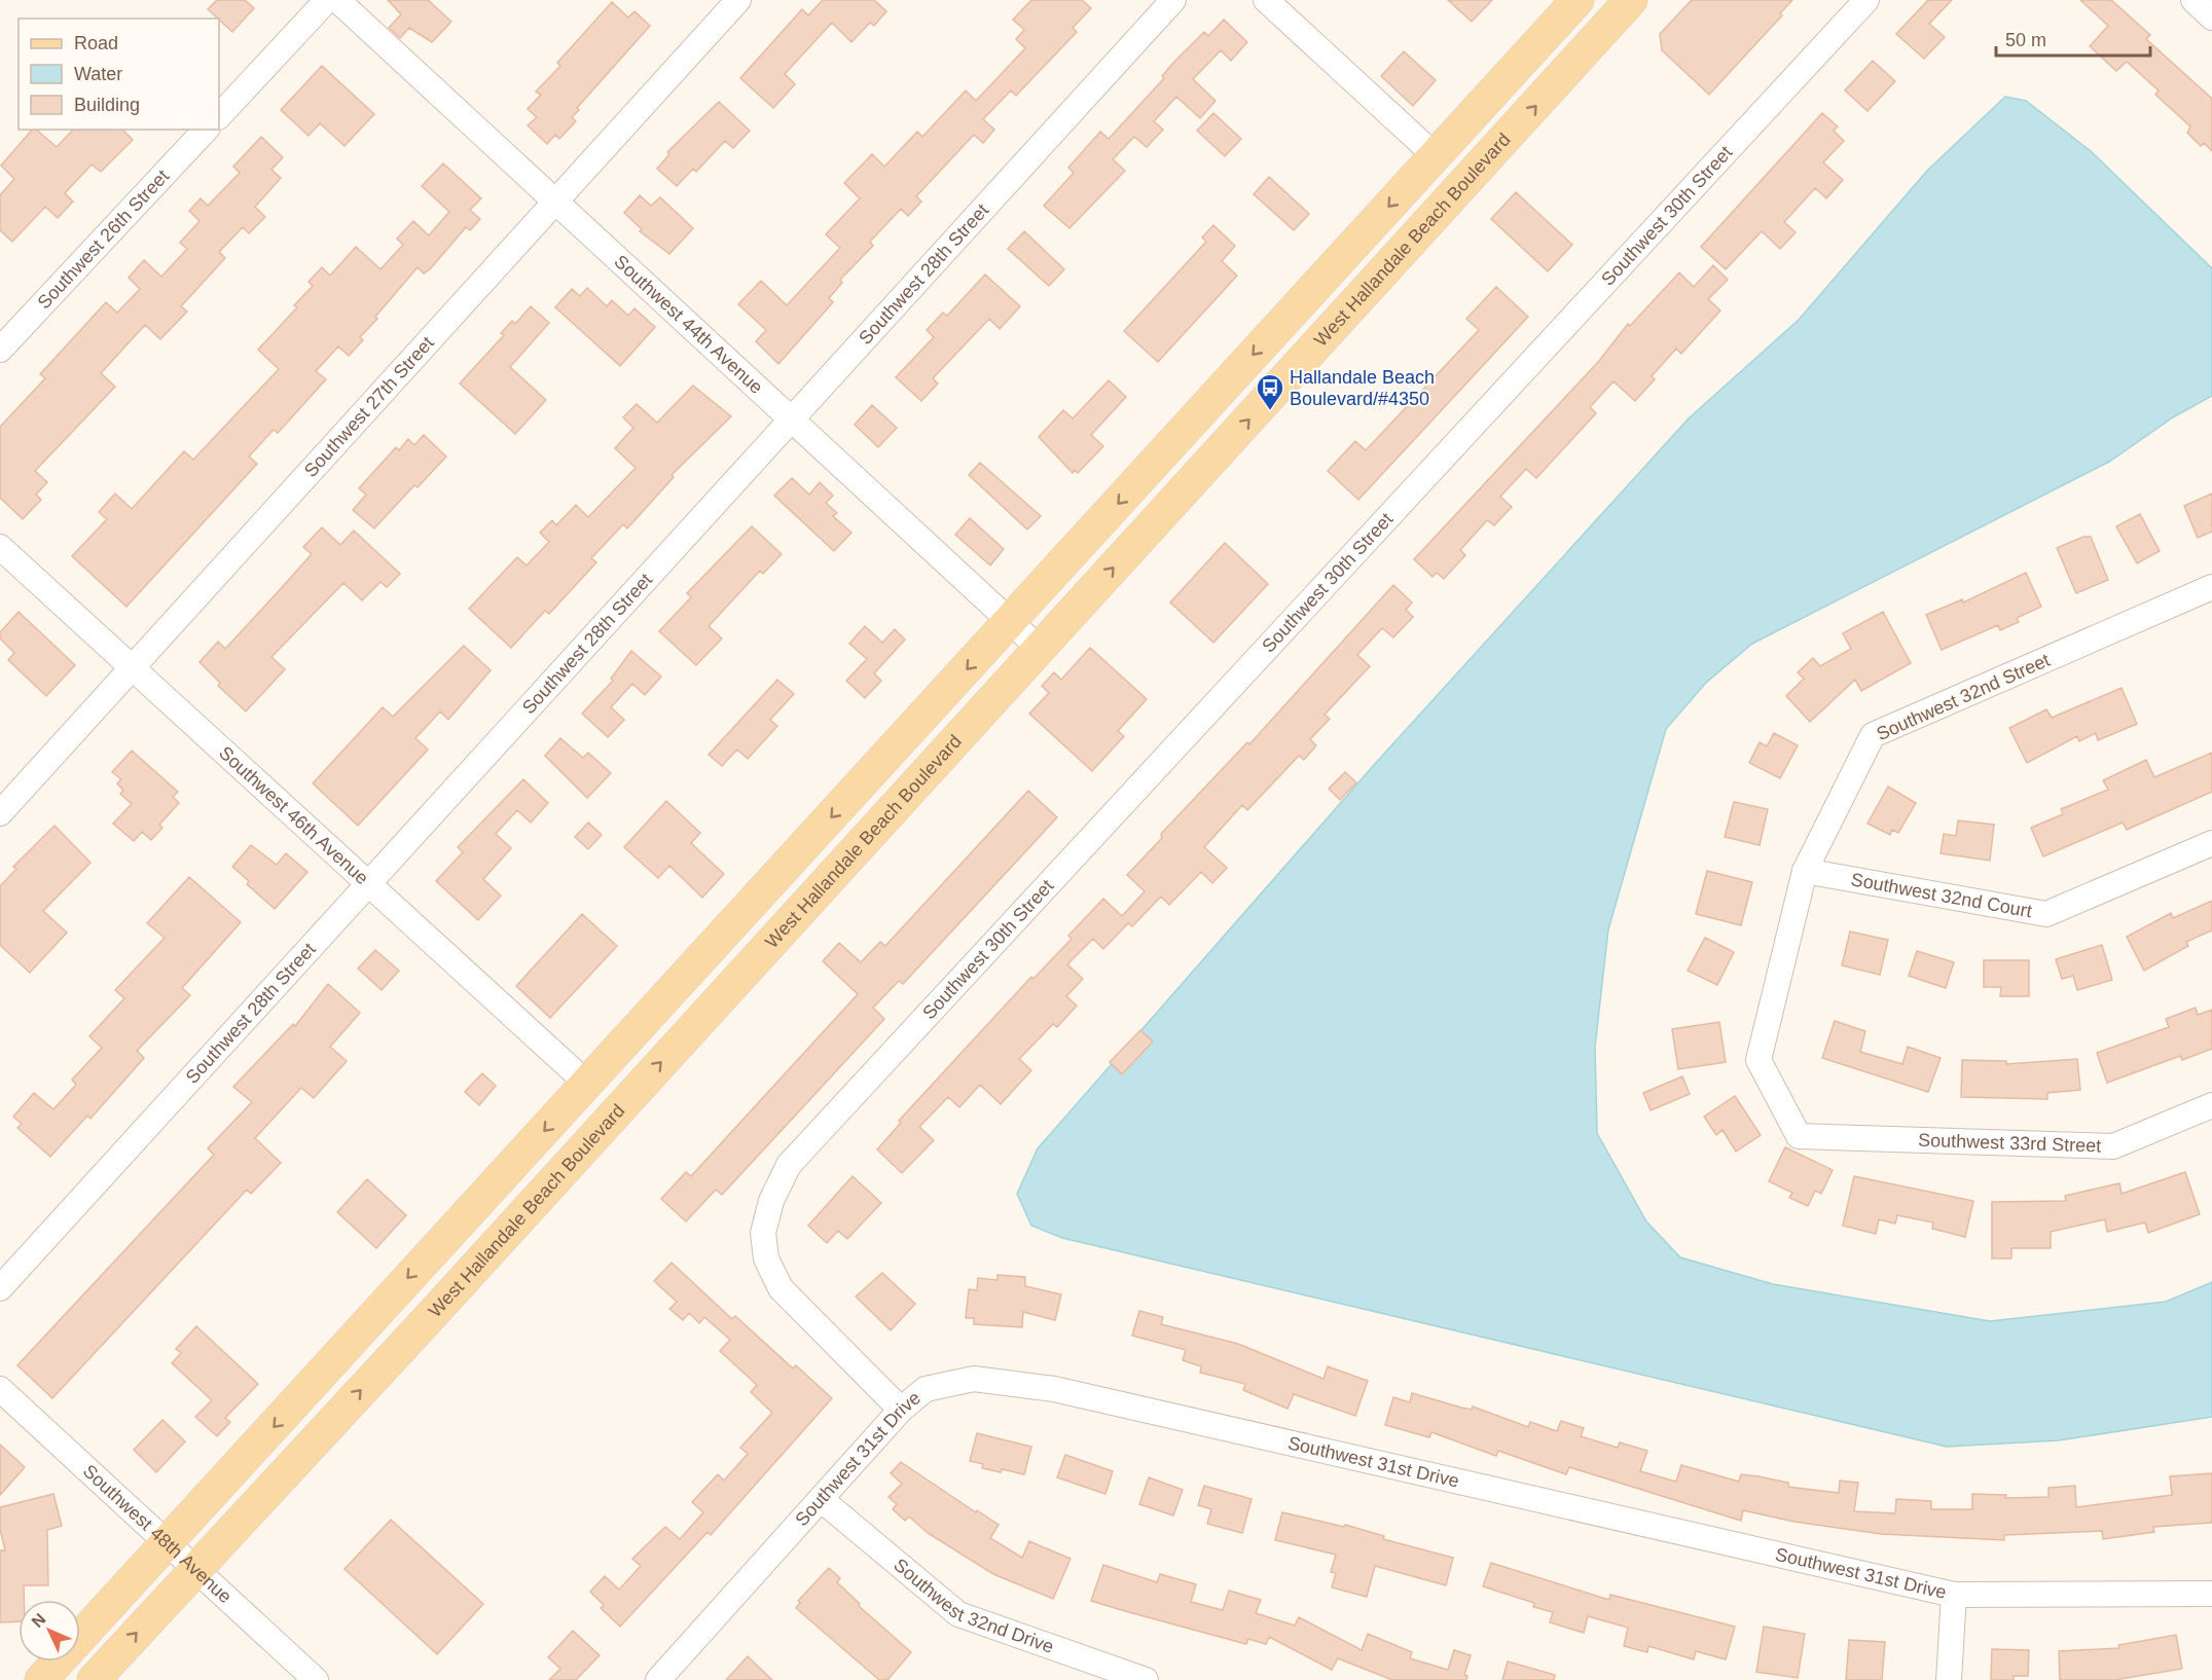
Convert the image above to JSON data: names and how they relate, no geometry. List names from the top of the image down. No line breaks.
{"streets":{"main road":["West Hallandale Beach Boulevard"],"street":["Southwest 30th Street","Southwest 26th Street","Southwest 28th Street","Southwest 44th Avenue","Southwest 27th Street","Southwest 32nd Street","Southwest 46th Avenue","Southwest 32nd Court","Southwest 33rd Street","Southwest 31st Drive","Southwest 48th Avenue","Southwest 32nd Drive"]},"crossings":[["Southwest 30th Street","Southwest 31st Drive"],["West Hallandale Beach Boulevard","Southwest 44th Avenue"],["West Hallandale Beach Boulevard","Southwest 46th Avenue"],["West Hallandale Beach Boulevard","Southwest 48th Avenue"],["Southwest 28th Street","Southwest 44th Avenue"],["Southwest 28th Street","Southwest 46th Avenue"],["Southwest 44th Avenue","Southwest 27th Street"],["Southwest 27th Street","Southwest 46th Avenue"],["Southwest 32nd Street","Southwest 32nd Court"],["Southwest 32nd Street","Southwest 33rd Street"],["Southwest 31st Drive","Southwest 32nd Drive"]],"places":{"bus stop":["Hallandale Beach Boulevard/#4350"]},"legend":["Road","Water","Building"],"scale_bar":"50 m","north":"top left"}
